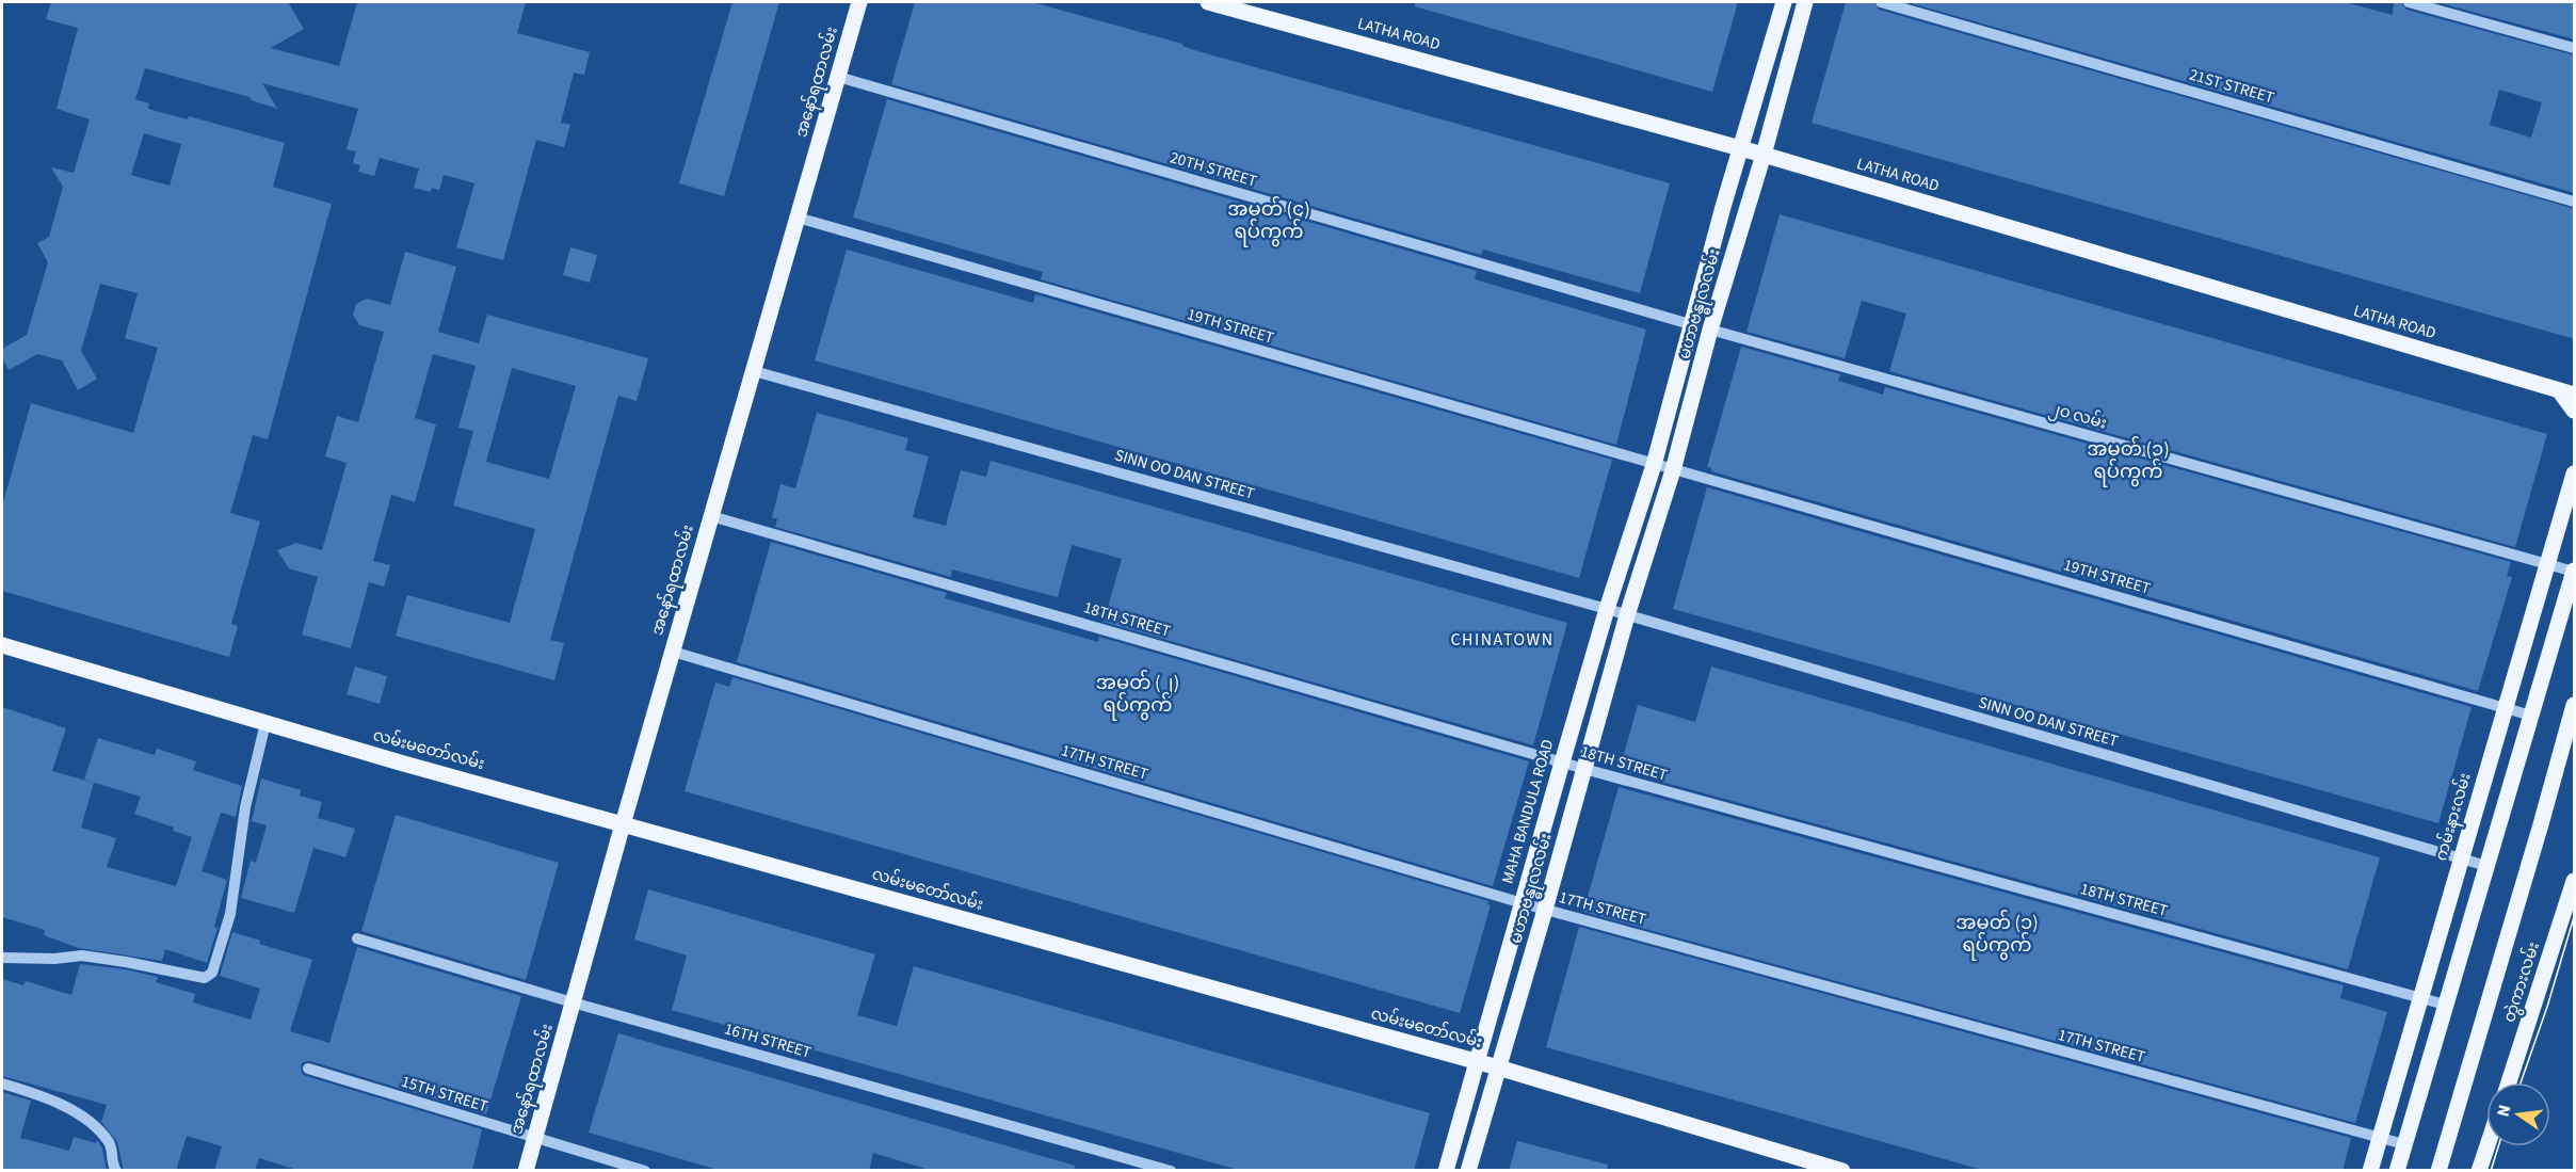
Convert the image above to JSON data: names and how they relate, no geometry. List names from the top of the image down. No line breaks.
{"streets":{"main road":["LATHA ROAD","အနော်ရထာလမ်း","မဟာဗန္ဓုလလမ်း","လမ်းမတော်လမ်း","MAHA BANDULA ROAD","ကမ်းနားလမ်း","တွဲကားလမ်း"],"street":["21ST STREET","20TH STREET","19TH STREET","၂၀ လမ်း","SINN OO DAN STREET","18TH STREET","17TH STREET","16TH STREET","15TH STREET"]},"crossings":[["LATHA ROAD","မဟာဗန္ဓုလလမ်း"],["အနော်ရထာလမ်း","20TH STREET"],["အနော်ရထာလမ်း","19TH STREET"],["အနော်ရထာလမ်း","SINN OO DAN STREET"],["အနော်ရထာလမ်း","18TH STREET"],["အနော်ရထာလမ်း","လမ်းမတော်လမ်း"],["အနော်ရထာလမ်း","17TH STREET"],["အနော်ရထာလမ်း","16TH STREET"],["အနော်ရထာလမ်း","15TH STREET"],["20TH STREET","မဟာဗန္ဓုလလမ်း"],["မဟာဗန္ဓုလလမ်း","19TH STREET"],["မဟာဗန္ဓုလလမ်း","၂၀ လမ်း"],["မဟာဗန္ဓုလလမ်း","SINN OO DAN STREET"],["မဟာဗန္ဓုလလမ်း","18TH STREET"],["မဟာဗန္ဓုလလမ်း","လမ်းမတော်လမ်း"],["မဟာဗန္ဓုလလမ်း","17TH STREET"],["မဟာဗန္ဓုလလမ်း","MAHA BANDULA ROAD"],["19TH STREET","MAHA BANDULA ROAD"],["19TH STREET","ကမ်းနားလမ်း"],["၂၀ လမ်း","ကမ်းနားလမ်း"],["SINN OO DAN STREET","MAHA BANDULA ROAD"],["SINN OO DAN STREET","ကမ်းနားလမ်း"],["18TH STREET","MAHA BANDULA ROAD"],["18TH STREET","ကမ်းနားလမ်း"],["လမ်းမတော်လမ်း","MAHA BANDULA ROAD"],["17TH STREET","MAHA BANDULA ROAD"],["17TH STREET","ကမ်းနားလမ်း"]],"districts":["အမှတ် (၄) ရပ်ကွက်","အမှတ် (၃) ရပ်ကွက်","CHINATOWN","အမှတ် (၂) ရပ်ကွက်","အမှတ် (၁) ရပ်ကွက်"],"north":"left"}
